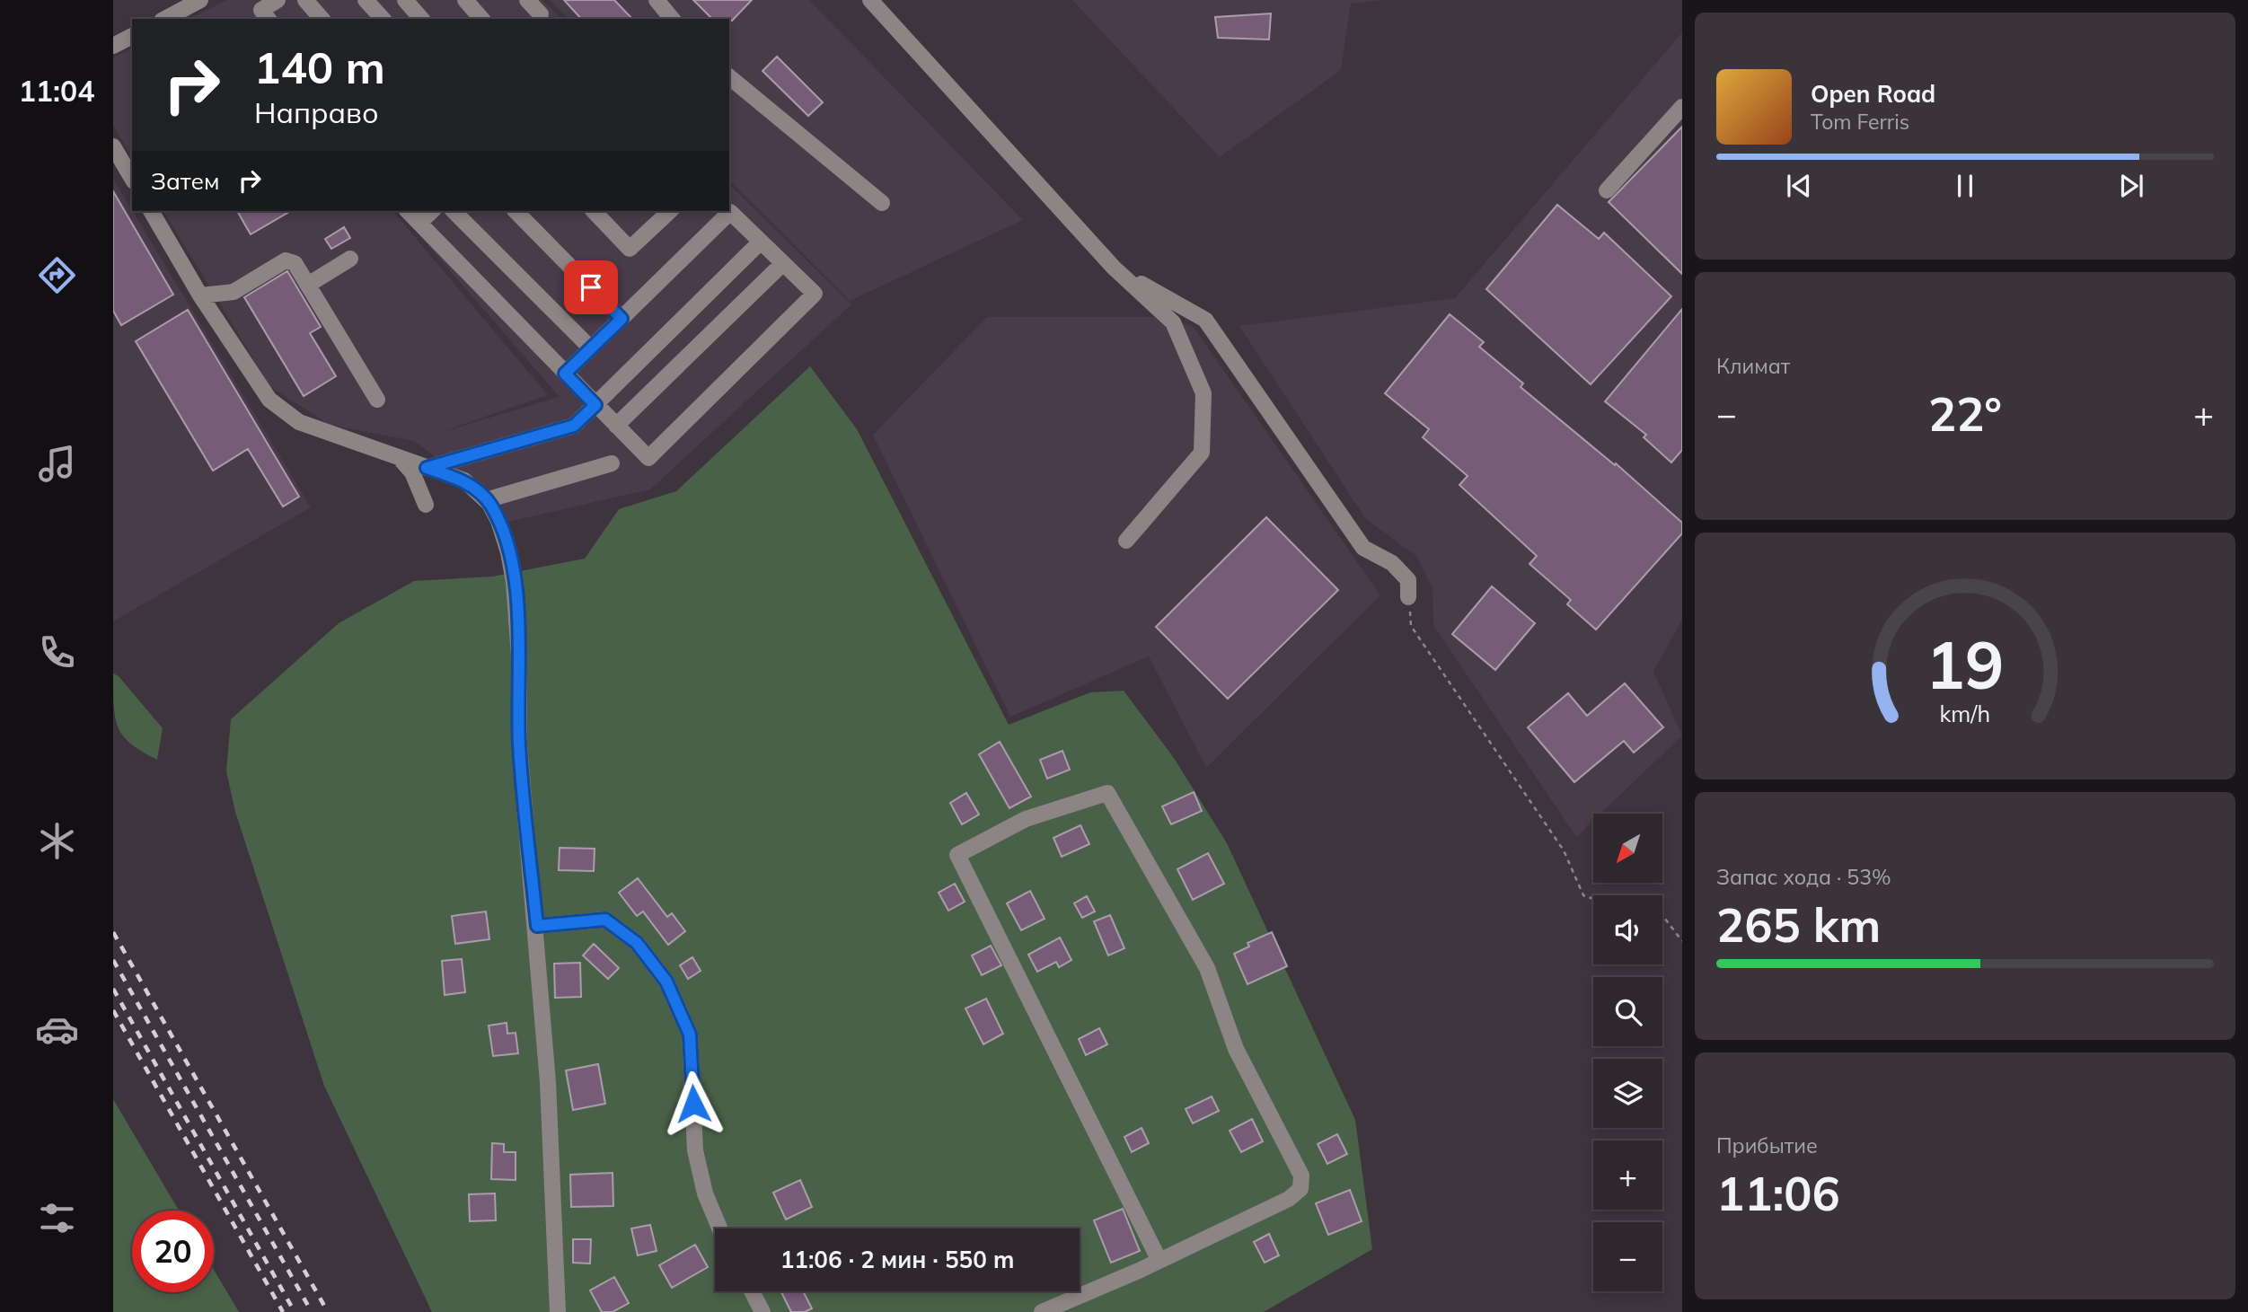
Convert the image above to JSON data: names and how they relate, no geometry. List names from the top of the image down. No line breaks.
{"north":"bottom left","page":{"tabs":"11:04","turn":["140 m","Направо"],"song":["Open Road","Tom Ferris"],"then":"Затем","tile":["Климат",["Запас хода · 53%","265 km"],["Прибытие","11:06"]],"heat":["−","22°","+"],"map_buttons":["+","−"],"limit":"20","trip":"11:06 · 2 мин · 550 m","gauge":["19","km/h"]}}
